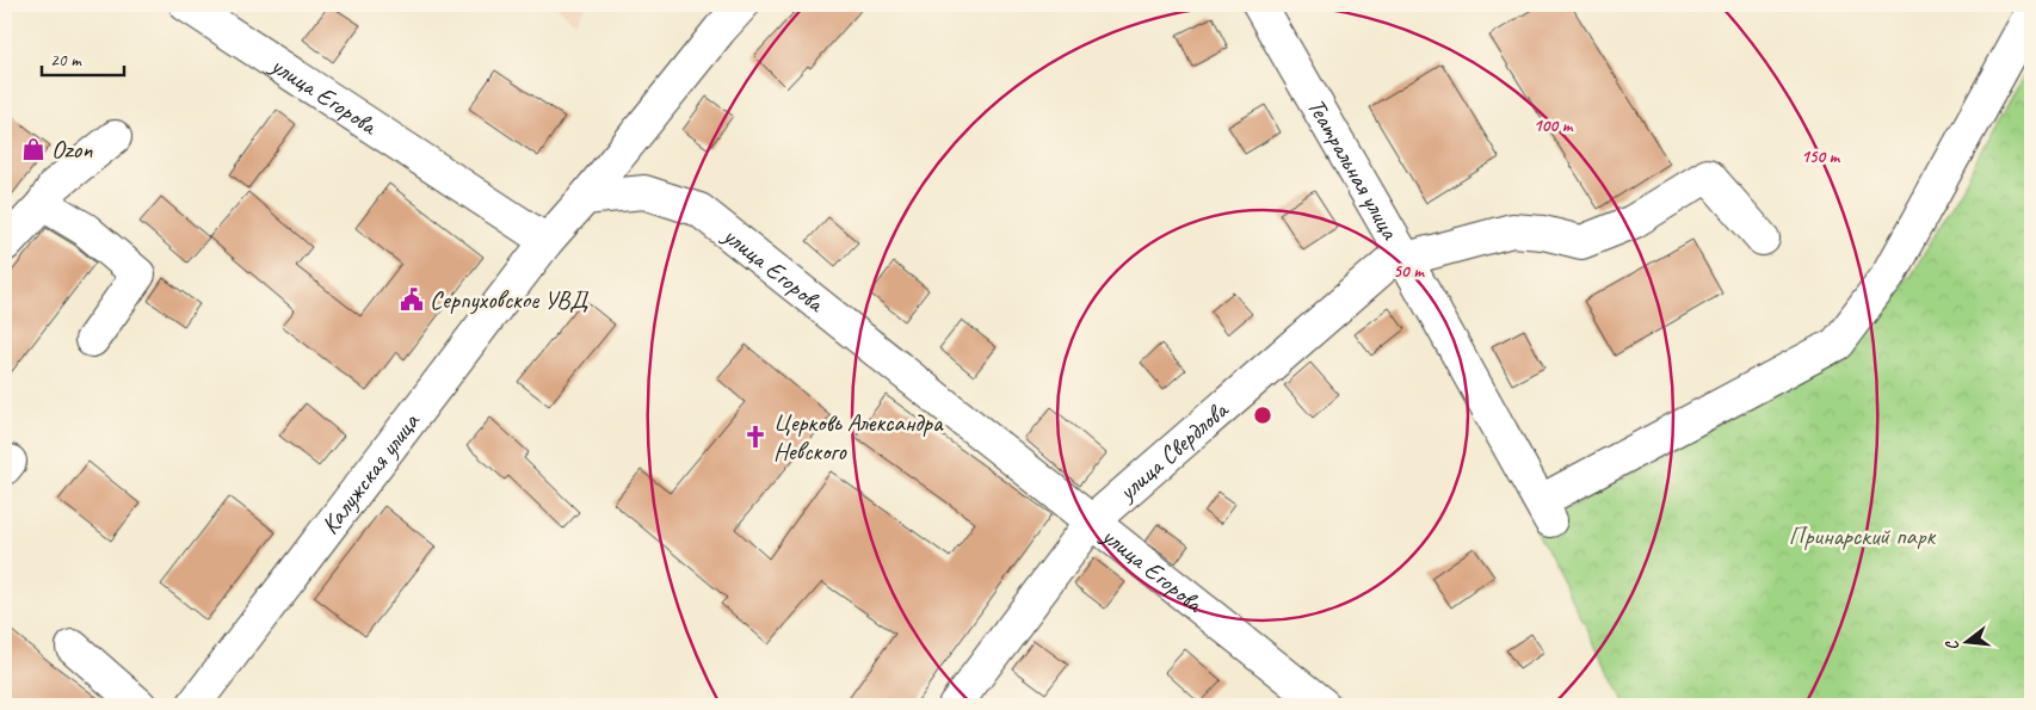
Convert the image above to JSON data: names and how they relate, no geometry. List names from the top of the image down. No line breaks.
{"streets":{"street":["улица Егорова","Театральная улица","улица Свердлова","Калужская улица"]},"crossings":[["улица Егорова","улица Свердлова"],["улица Егорова","Калужская улица"],["Театральная улица","улица Свердлова"]],"parks":["Принарский парк"],"places":{"shop":["Ozon"],"public building":["Серпуховское УВД"],"church":["Церковь Александра Невского"]},"scale_bar":"20 m","north":"left","rings":["100 m","150 m","50 m"]}
